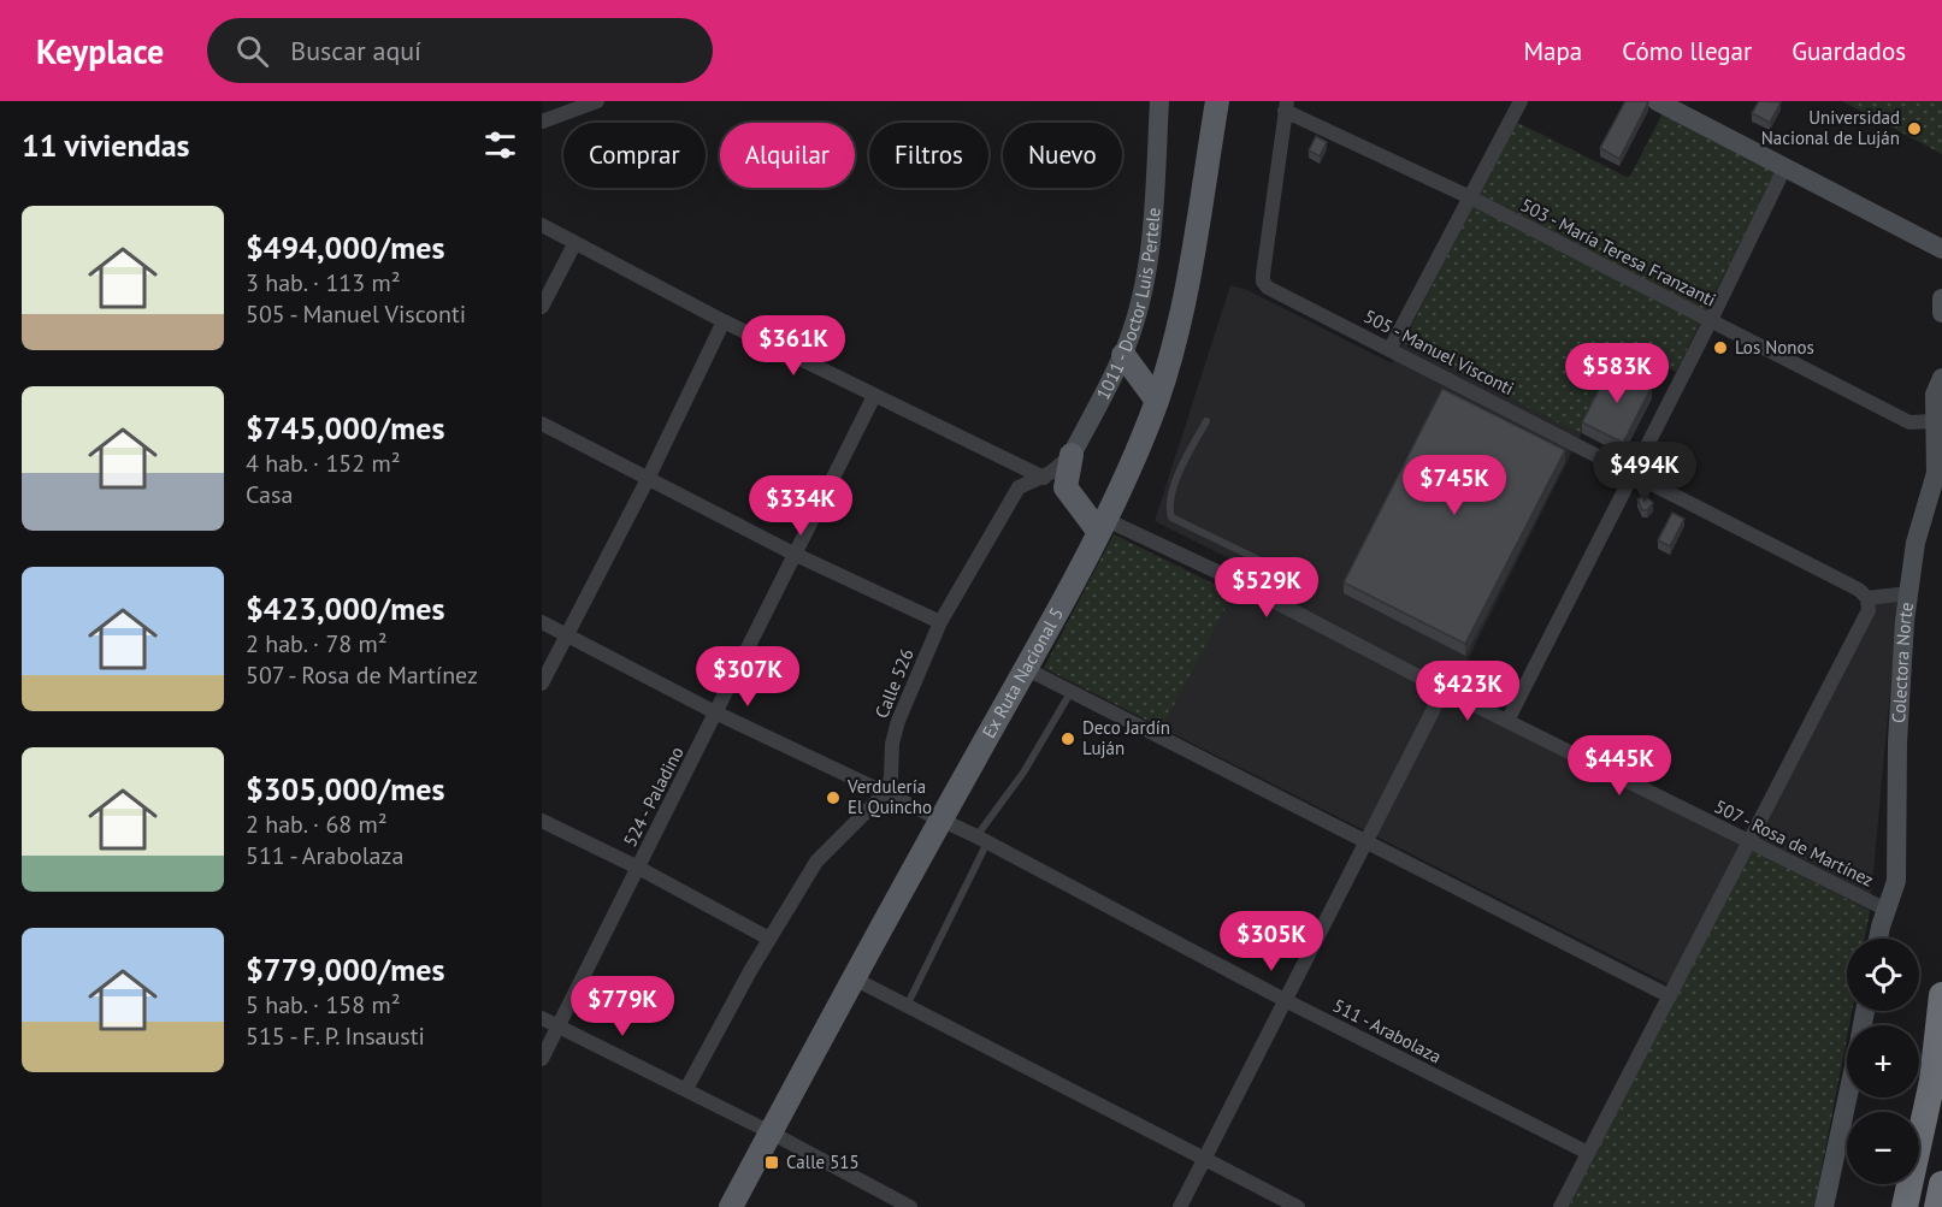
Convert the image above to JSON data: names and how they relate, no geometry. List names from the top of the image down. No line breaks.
{"streets":{"main road":["Ex Ruta Nacional 5"],"street":["503 - María Teresa Franzanti","1011 - Doctor Luis Pertele","505 - Manuel Visconti","Colectora Norte","Calle 526","524 - Paladino","507 - Rosa de Martínez","511 - Arabolaza"]},"crossings":[["503 - María Teresa Franzanti","505 - Manuel Visconti"],["503 - María Teresa Franzanti","Colectora Norte"],["1011 - Doctor Luis Pertele","Calle 526"],["Colectora Norte","507 - Rosa de Martínez"],["Ex Ruta Nacional 5","507 - Rosa de Martínez"],["Ex Ruta Nacional 5","511 - Arabolaza"],["Calle 526","511 - Arabolaza"],["524 - Paladino","511 - Arabolaza"]],"places":{"other":["Universidad Nacional de Luján","Los Nonos","Deco Jardín Luján","Verdulería El Quincho"],"transit":["Calle 515"]},"page":{"header":"Keyplace","search":"Buscar aquí","nav":["Mapa","Cómo llegar","Guardados"],"heading":"11 viviendas","chip":["Comprar","Alquilar","Filtros","Nuevo"],"list":[{"name":"$494,000/mes","note":"3 hab. · 113 m² · 505 - Manuel Visconti"},{"name":"$745,000/mes","note":"4 hab. · 152 m² · Casa"},{"name":"$423,000/mes","note":"2 hab. · 78 m² · 507 - Rosa de Martínez"},{"name":"$305,000/mes","note":"2 hab. · 68 m² · 511 - Arabolaza"},{"name":"$779,000/mes","note":"5 hab. · 158 m² · 515 - F. P. Insausti"}],"price":["$361K","$583K","$494K","$745K","$334K","$529K","$307K","$423K","$445K","$305K","$779K"],"map_buttons":["+","−"]}}
